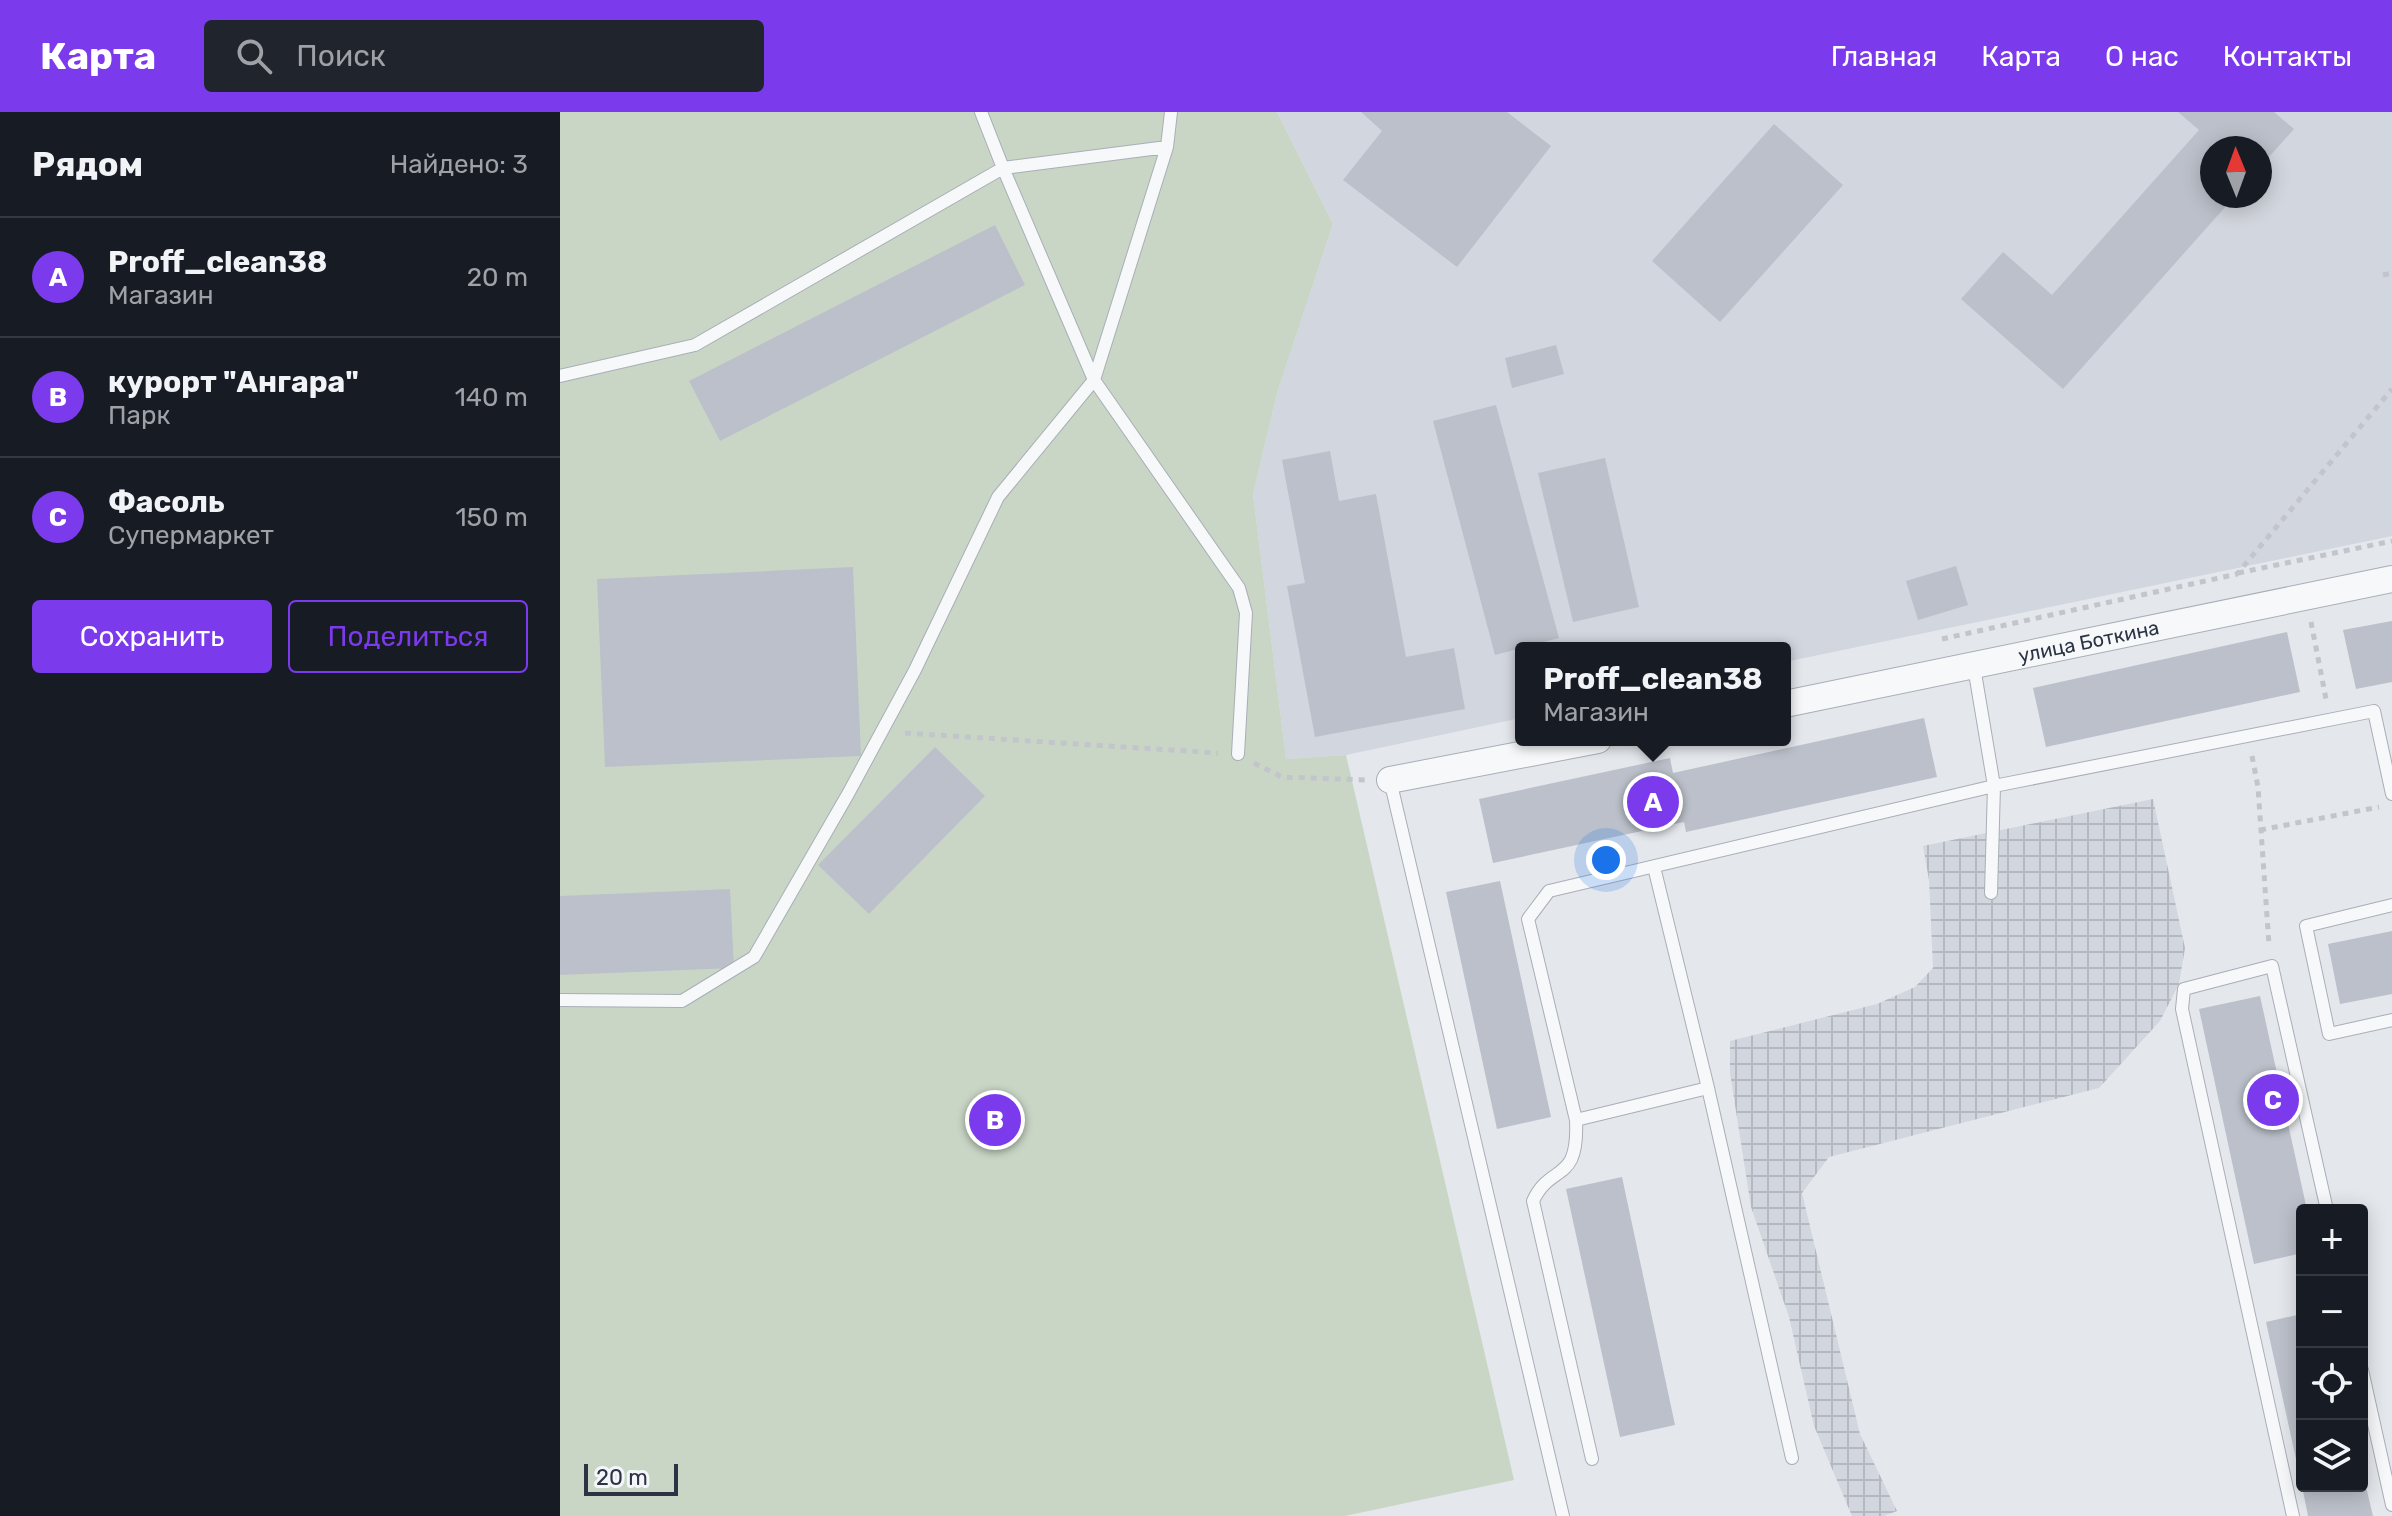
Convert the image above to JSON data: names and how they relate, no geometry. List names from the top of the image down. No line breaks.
{"streets":{"street":["улица Боткина"]},"scale_bar":"20 m","north":"top","page":{"header":"Карта","search":"Поиск","nav":["Главная","Карта","О нас","Контакты"],"heading":["Рядом","Найдено: 3"],"list":[{"mark":"A","name":"Proff_clean38","note":"Магазин","value":"20 m"},{"mark":"B","name":"курорт \"Ангара\"","note":"Парк","value":"140 m"},{"mark":"C","name":"Фасоль","note":"Супермаркет","value":"150 m"}],"buttons":["Сохранить","Поделиться"],"popup":["Proff_clean38","Магазин"],"pins":["A","C","B"],"map_buttons":["+","−"],"scale":"20 m"}}
